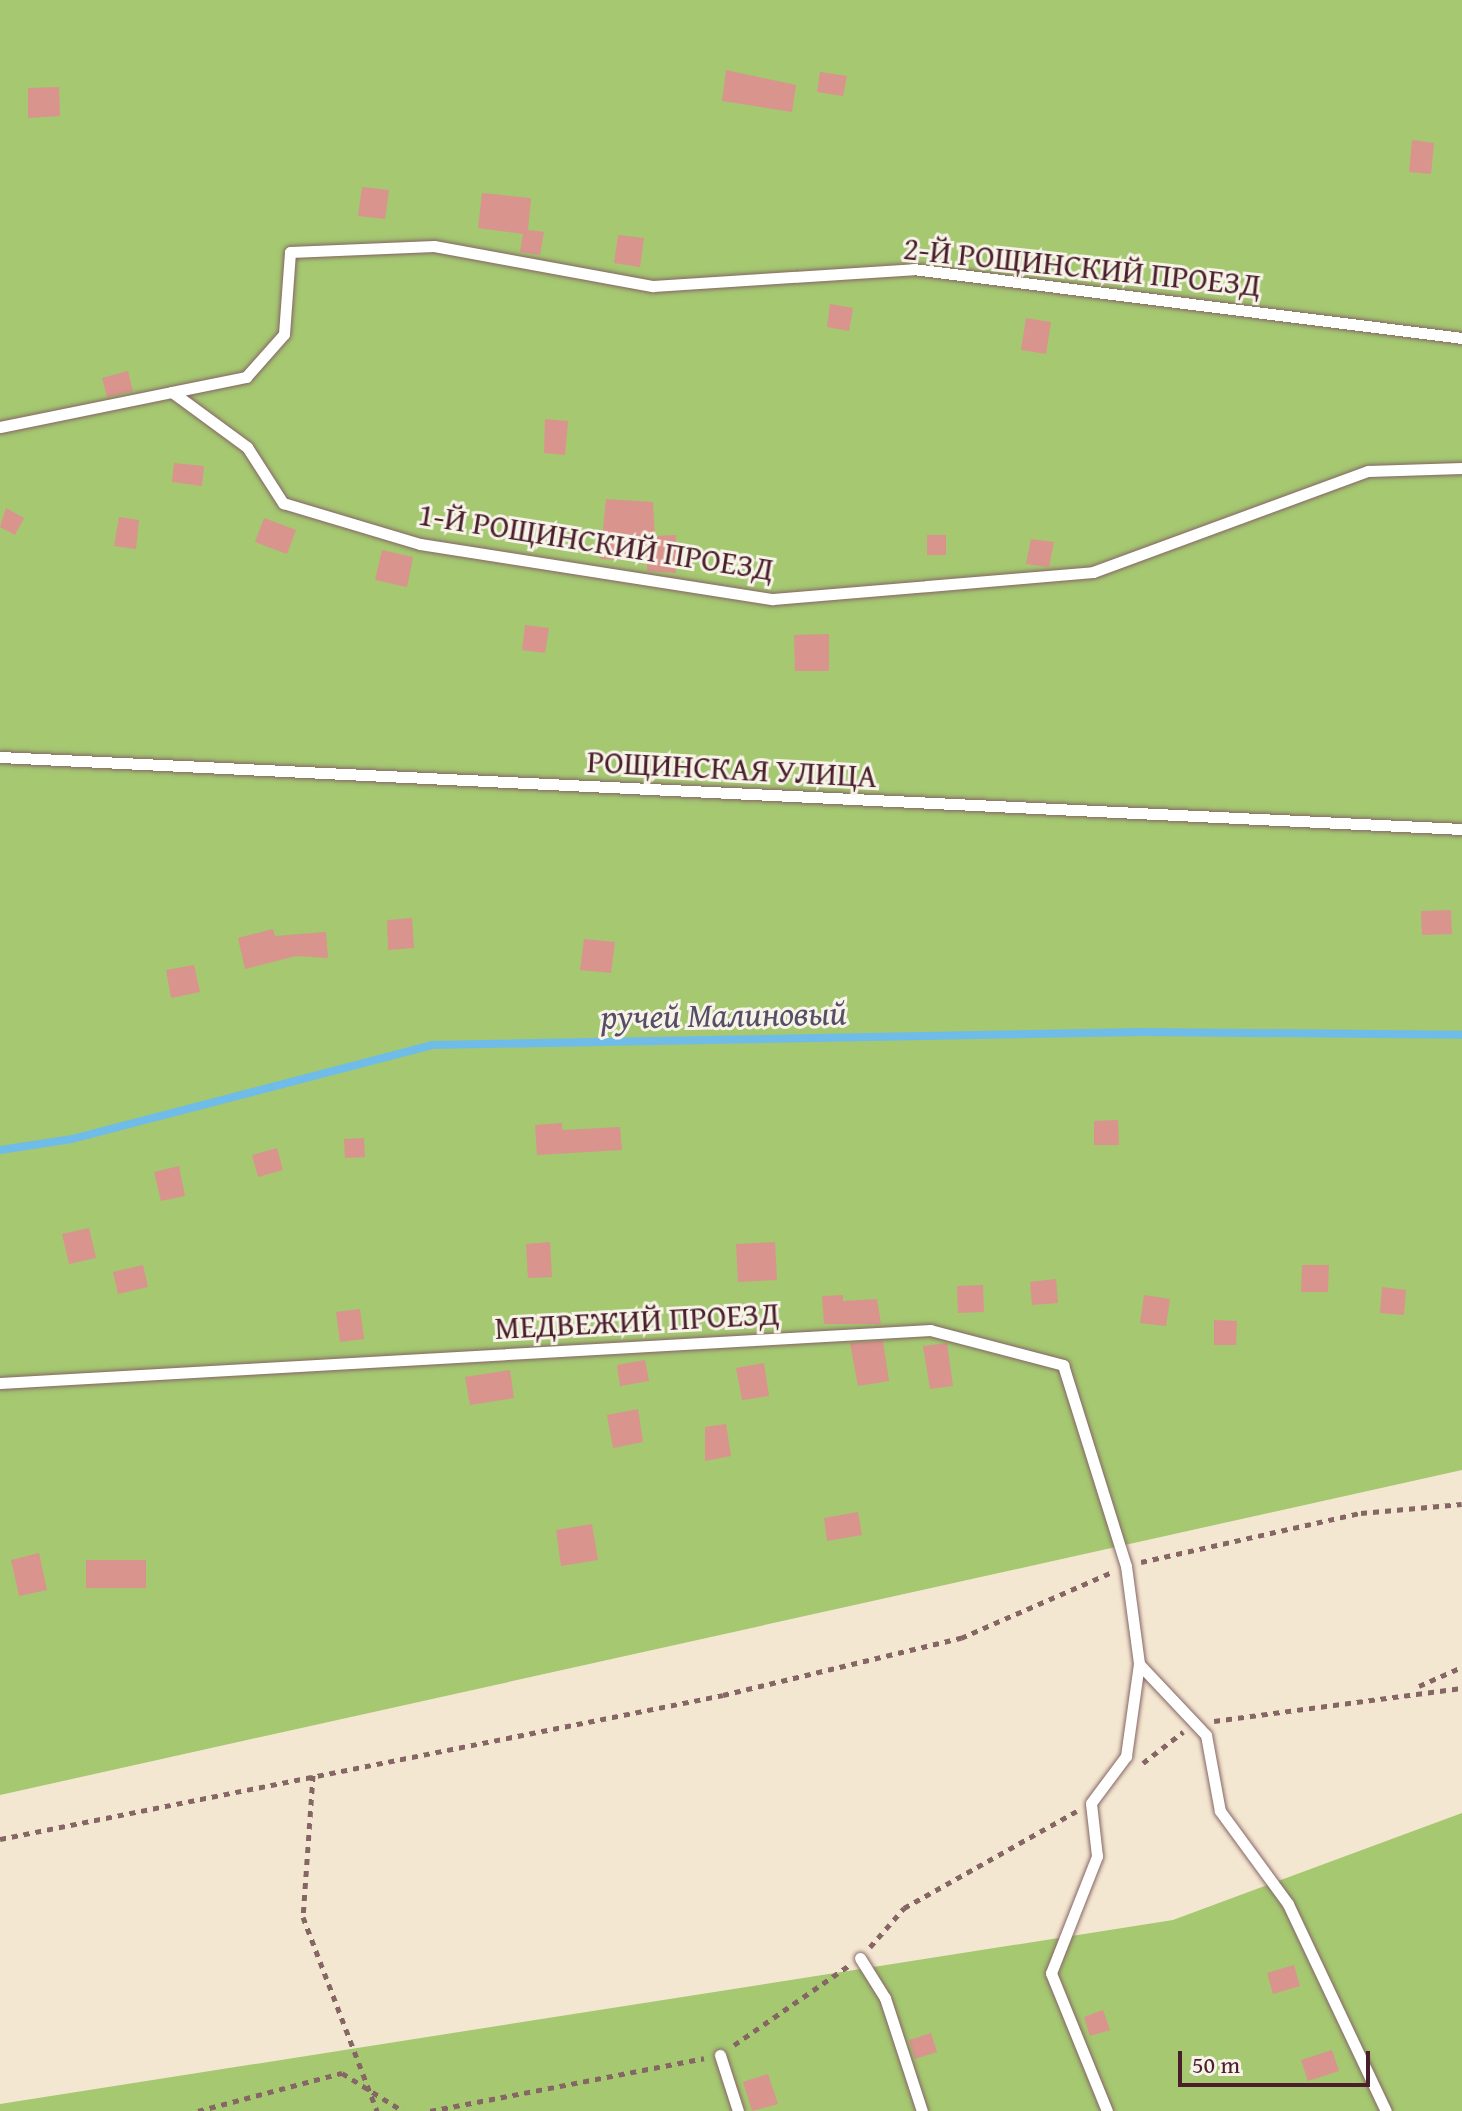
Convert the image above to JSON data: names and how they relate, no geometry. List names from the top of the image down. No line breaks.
{"streets":{"lane":["2-Й РОЩИНСКИЙ ПРОЕЗД","1-Й РОЩИНСКИЙ ПРОЕЗД","РОЩИНСКАЯ УЛИЦА","МЕДВЕЖИЙ ПРОЕЗД"]},"crossings":[["2-Й РОЩИНСКИЙ ПРОЕЗД","1-Й РОЩИНСКИЙ ПРОЕЗД"]],"water":["ручей Малиновый"],"scale_bar":"50 m"}
